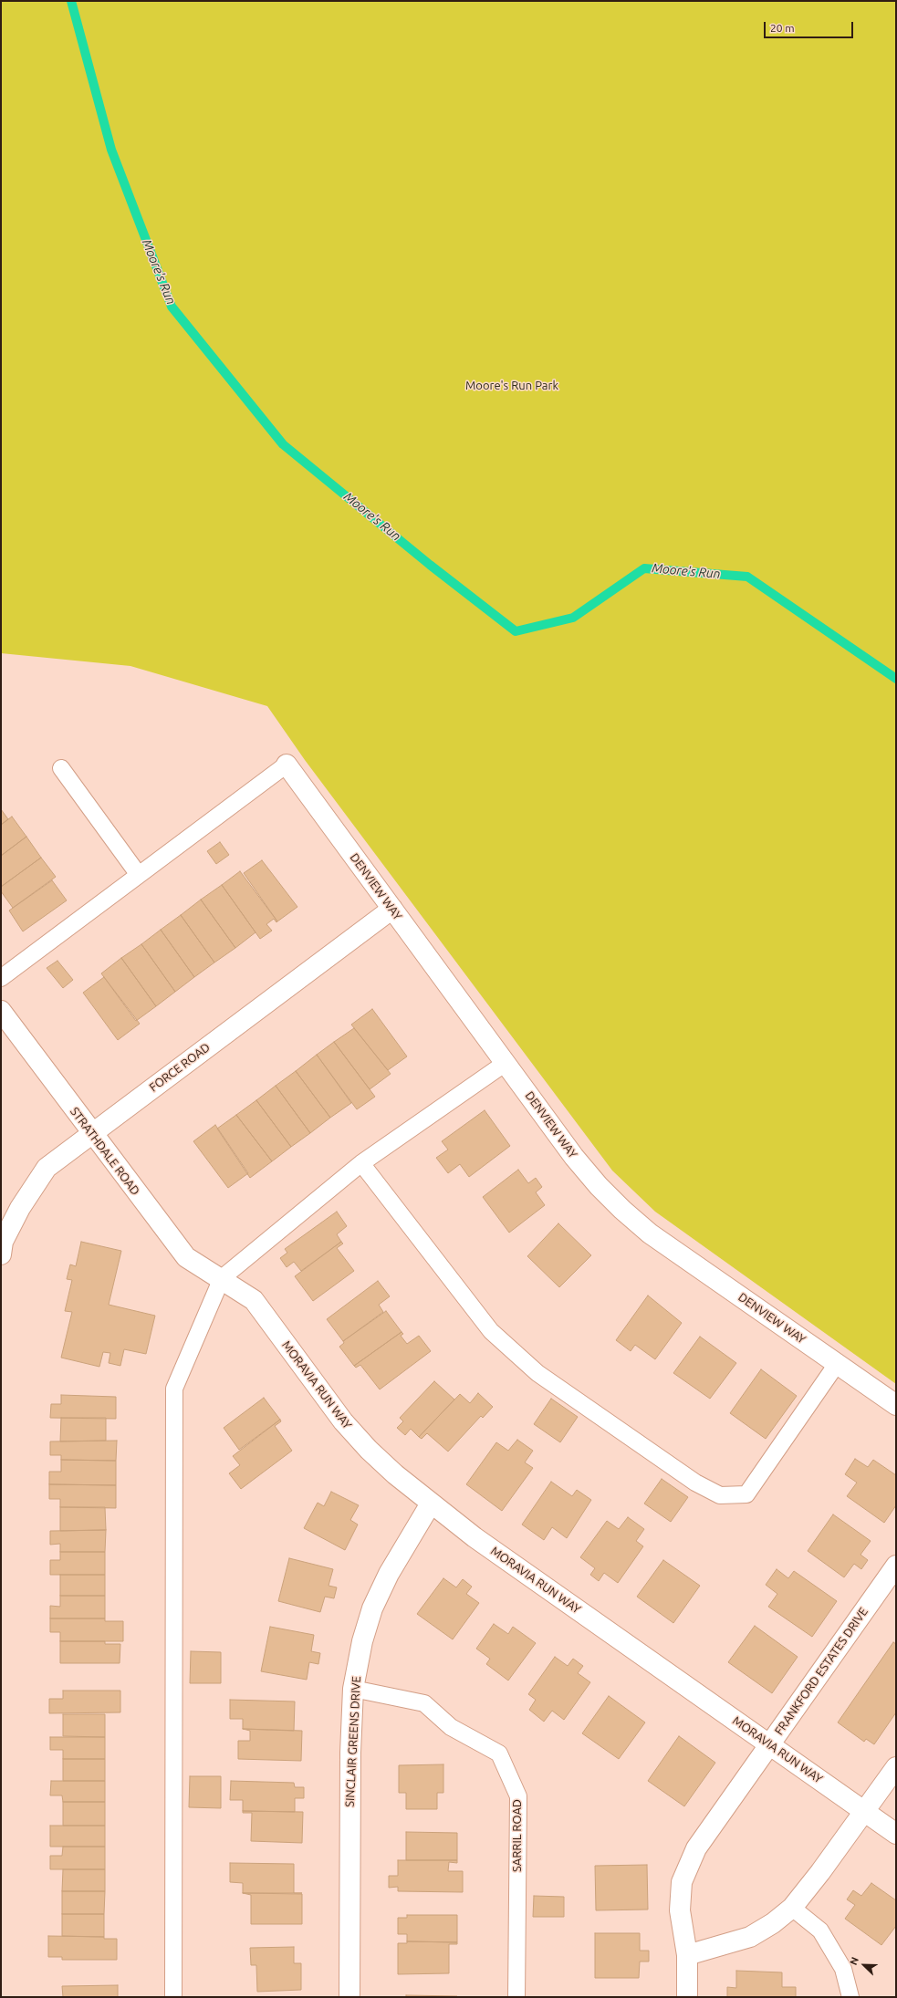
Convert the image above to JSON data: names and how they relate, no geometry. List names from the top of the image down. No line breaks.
{"streets":{"street":["DENVIEW WAY","FORCE ROAD","STRATHDALE ROAD","MORAVIA RUN WAY","FRANKFORD ESTATES DRIVE","SINCLAIR GREENS DRIVE"],"lane":["SARRIL ROAD"]},"crossings":[["DENVIEW WAY","FORCE ROAD"],["FORCE ROAD","STRATHDALE ROAD"],["STRATHDALE ROAD","MORAVIA RUN WAY"],["MORAVIA RUN WAY","FRANKFORD ESTATES DRIVE"],["MORAVIA RUN WAY","SINCLAIR GREENS DRIVE"],["SINCLAIR GREENS DRIVE","SARRIL ROAD"]],"water":["Moore's Run"],"parks":["Moore's Run Park"],"scale_bar":"20 m","north":"top left"}
